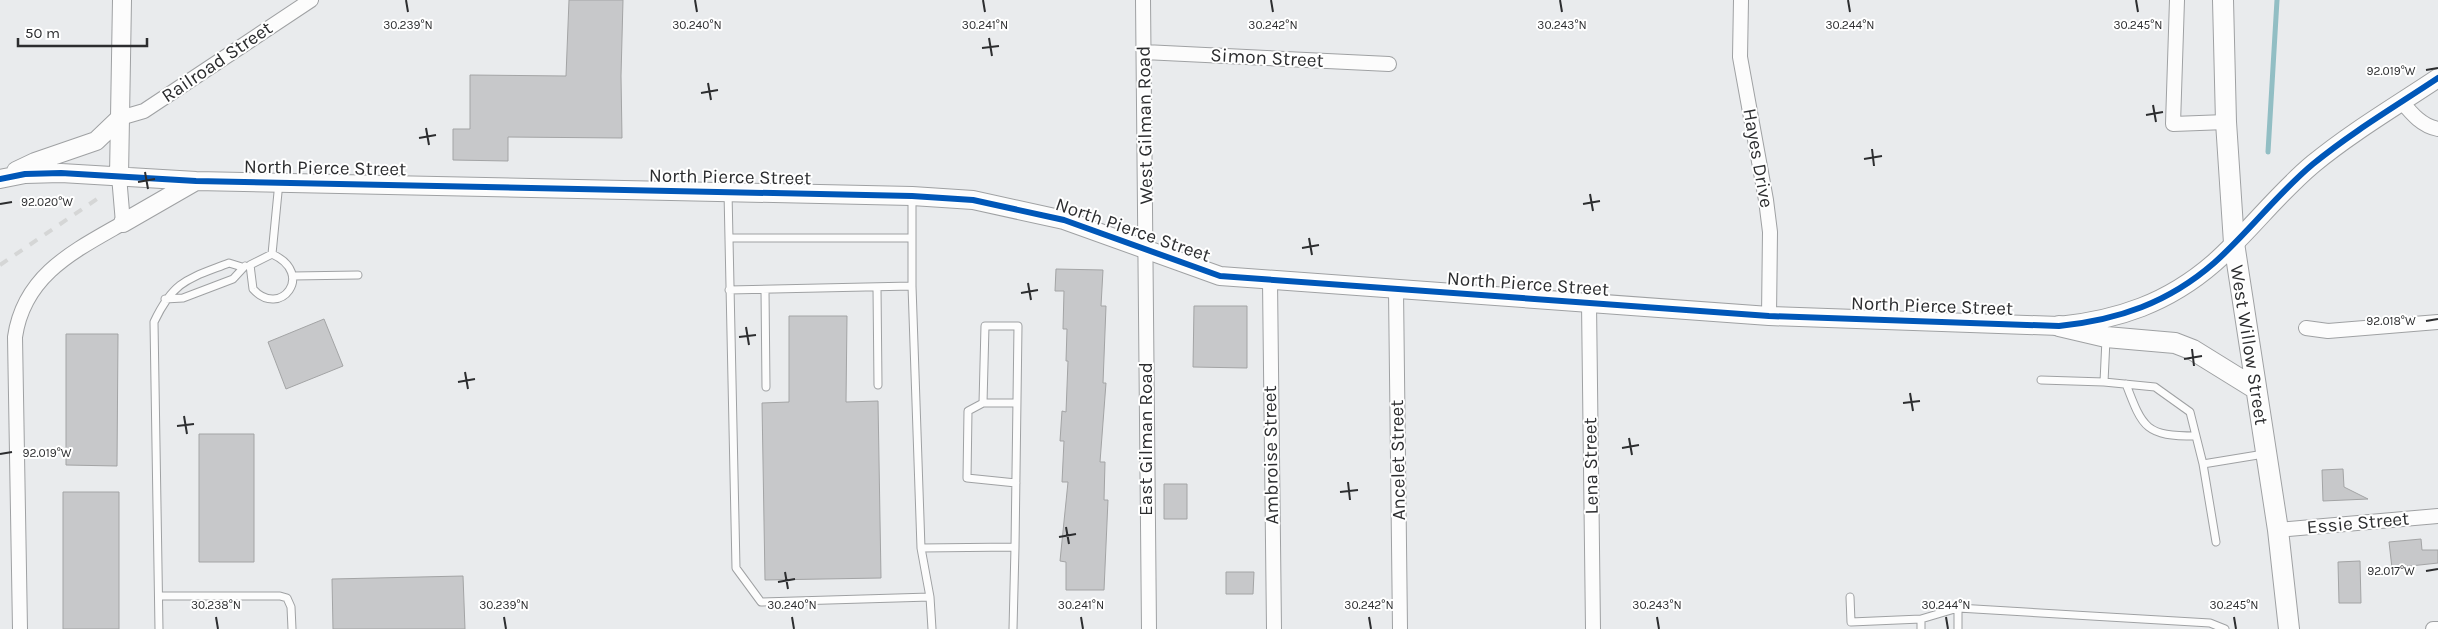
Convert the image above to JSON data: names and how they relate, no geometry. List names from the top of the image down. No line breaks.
{"streets":{"main road":["West Willow Street"],"street":["Simon Street","Railroad Street","West Gilman Road","Hayes Drive","North Pierce Street","East Gilman Road","Ambroise Street","Ancelet Street","Lena Street","Essie Street"]},"crossings":[["Simon Street","West Gilman Road"],["West Gilman Road","North Pierce Street"],["West Gilman Road","East Gilman Road"],["Hayes Drive","North Pierce Street"],["North Pierce Street","West Willow Street"],["North Pierce Street","East Gilman Road"],["North Pierce Street","Ambroise Street"],["North Pierce Street","Ancelet Street"],["North Pierce Street","Lena Street"],["West Willow Street","Essie Street"]],"scale_bar":"50 m","coordinates":["30.239°N","30.240°N","30.241°N","30.242°N","30.244°N","30.243°N","30.245°N","92.019°W","92.020°W","92.018°W","92.017°W","30.238°N"]}
